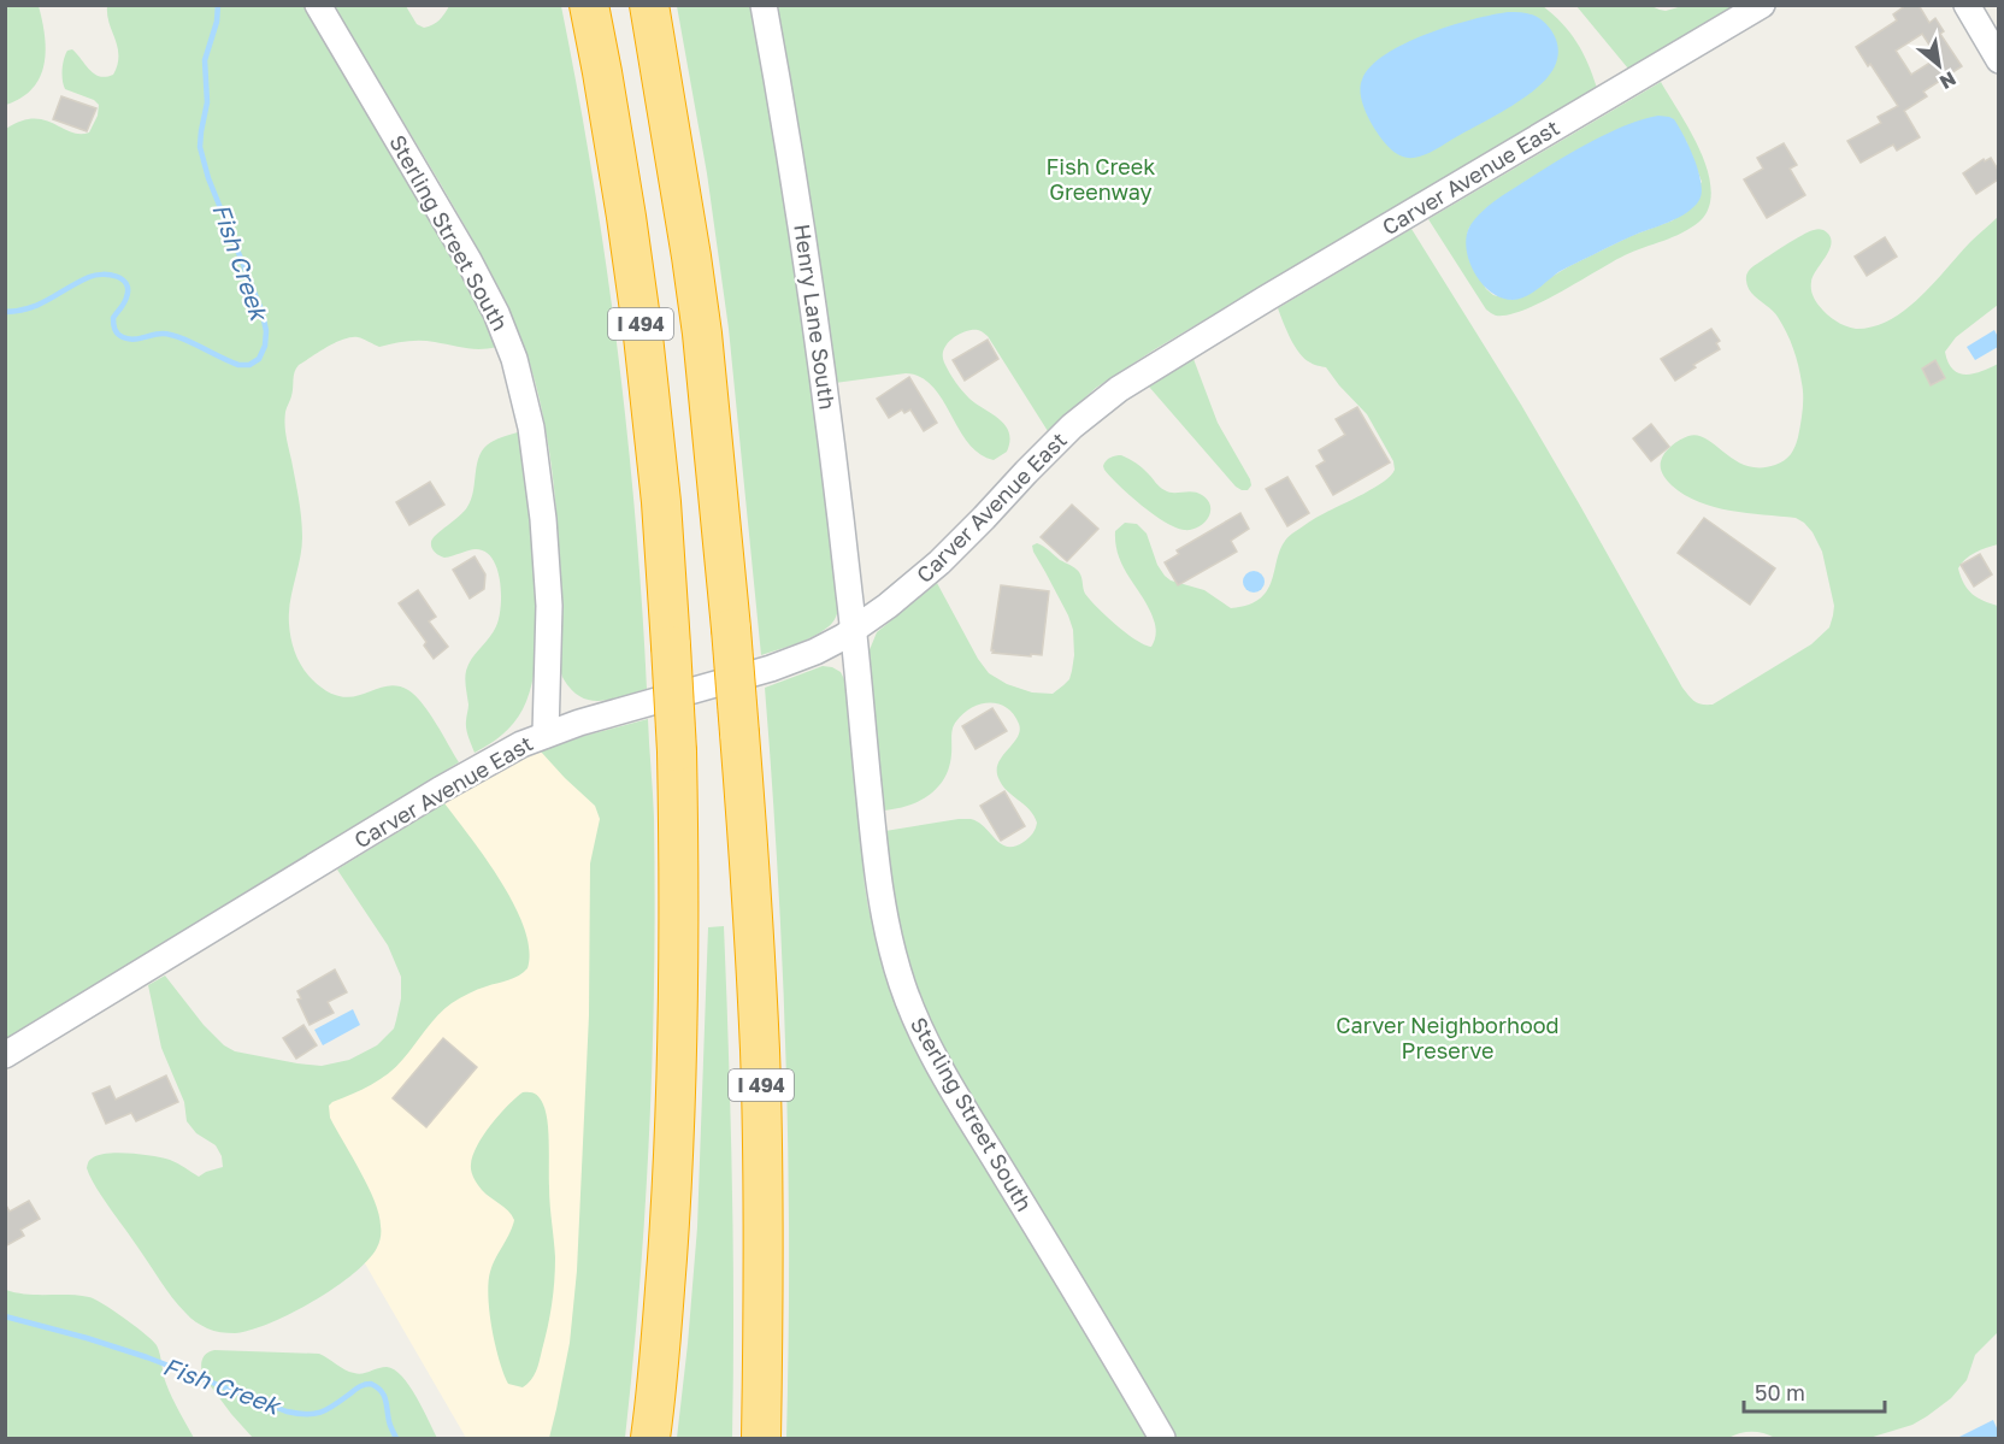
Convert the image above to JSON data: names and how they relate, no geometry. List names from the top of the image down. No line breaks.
{"streets":{"highway":["I 494"],"street":["Carver Avenue East","Sterling Street South","Henry Lane South"]},"crossings":[["Carver Avenue East","Sterling Street South"],["Carver Avenue East","Henry Lane South"],["Sterling Street South","Henry Lane South"]],"water":["Fish Creek"],"parks":["Fish Creek Greenway","Carver Neighborhood Preserve"],"scale_bar":"50 m","north":"bottom right"}
